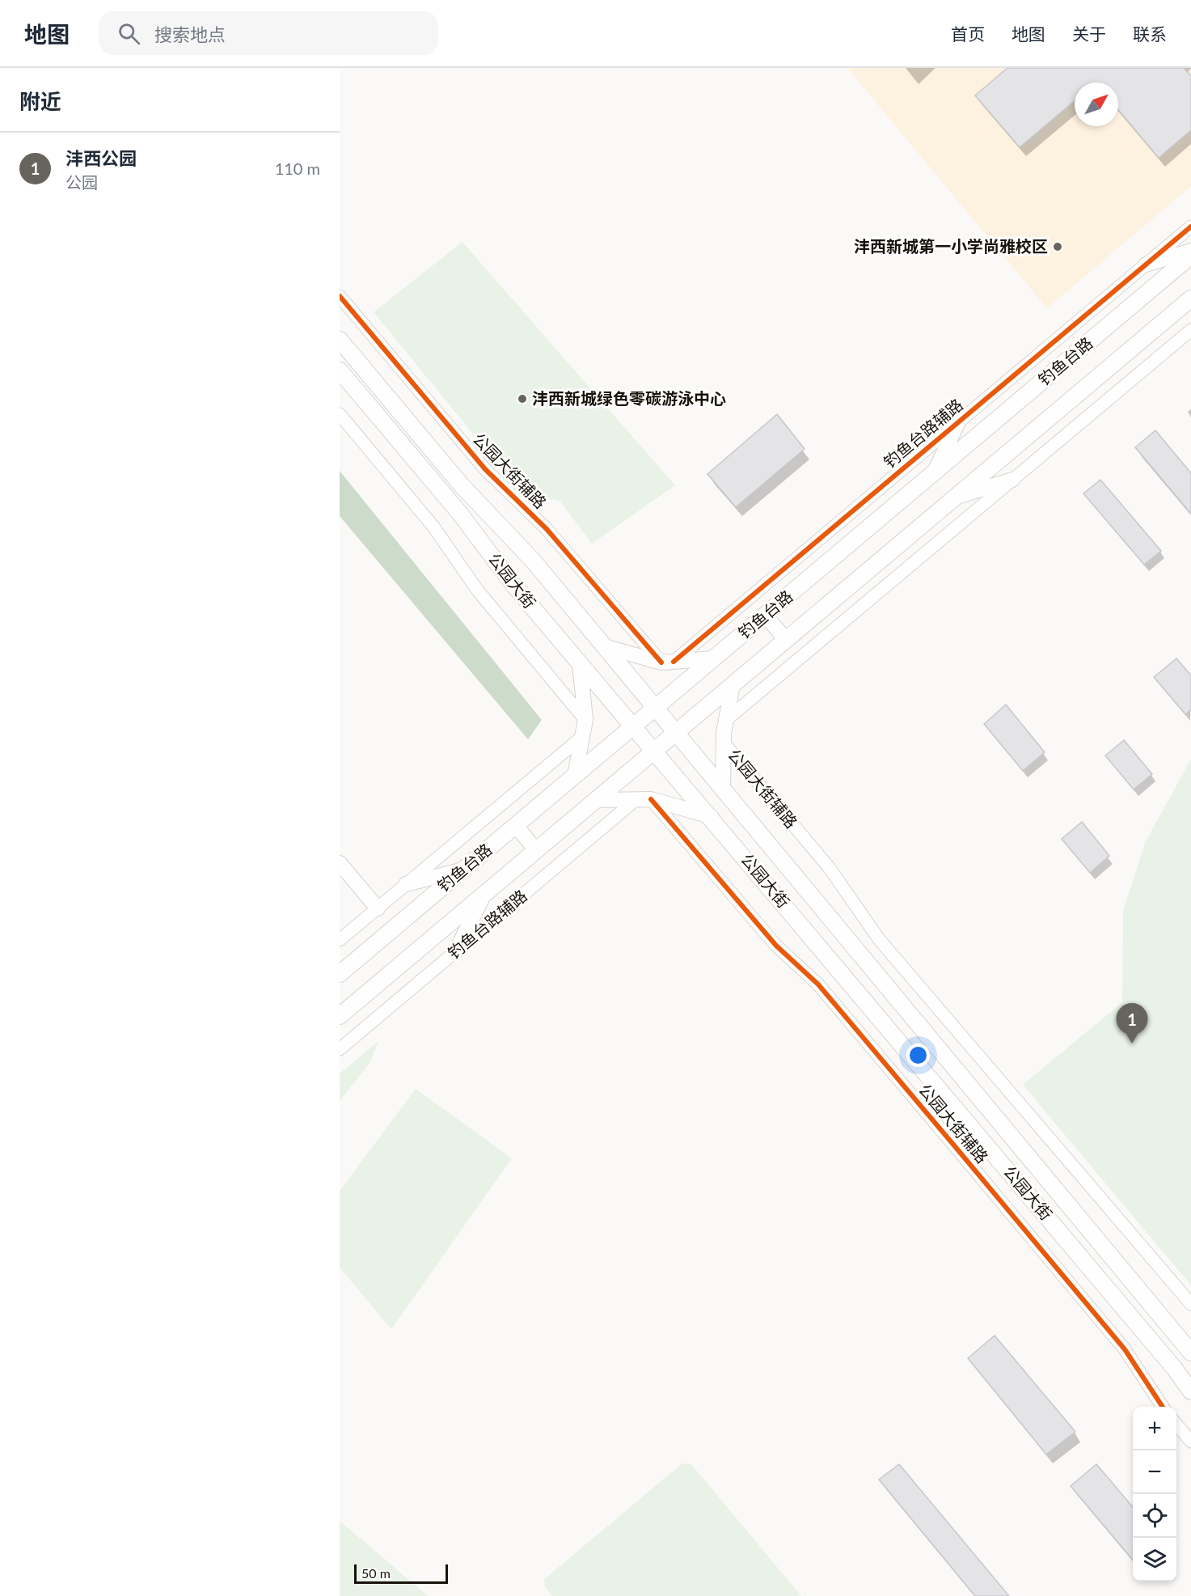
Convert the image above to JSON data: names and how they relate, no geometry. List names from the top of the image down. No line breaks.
{"streets":{"main road":["钓鱼台路","公园大街"],"street":["钓鱼台路辅路","公园大街辅路"]},"crossings":[["钓鱼台路","公园大街"],["钓鱼台路辅路","公园大街辅路"]],"places":["沣西新城第一小学尚雅校区","沣西新城绿色零碳游泳中心"],"scale_bar":"50 m","north":"top right","page":{"header":"地图","search":"搜索地点","nav":["首页","地图","关于","联系"],"heading":"附近","list":[{"mark":"1","name":"沣西公园","note":"公园","value":"110 m"}],"pins":"1","map_buttons":["+","−"],"scale":"50 m"}}
